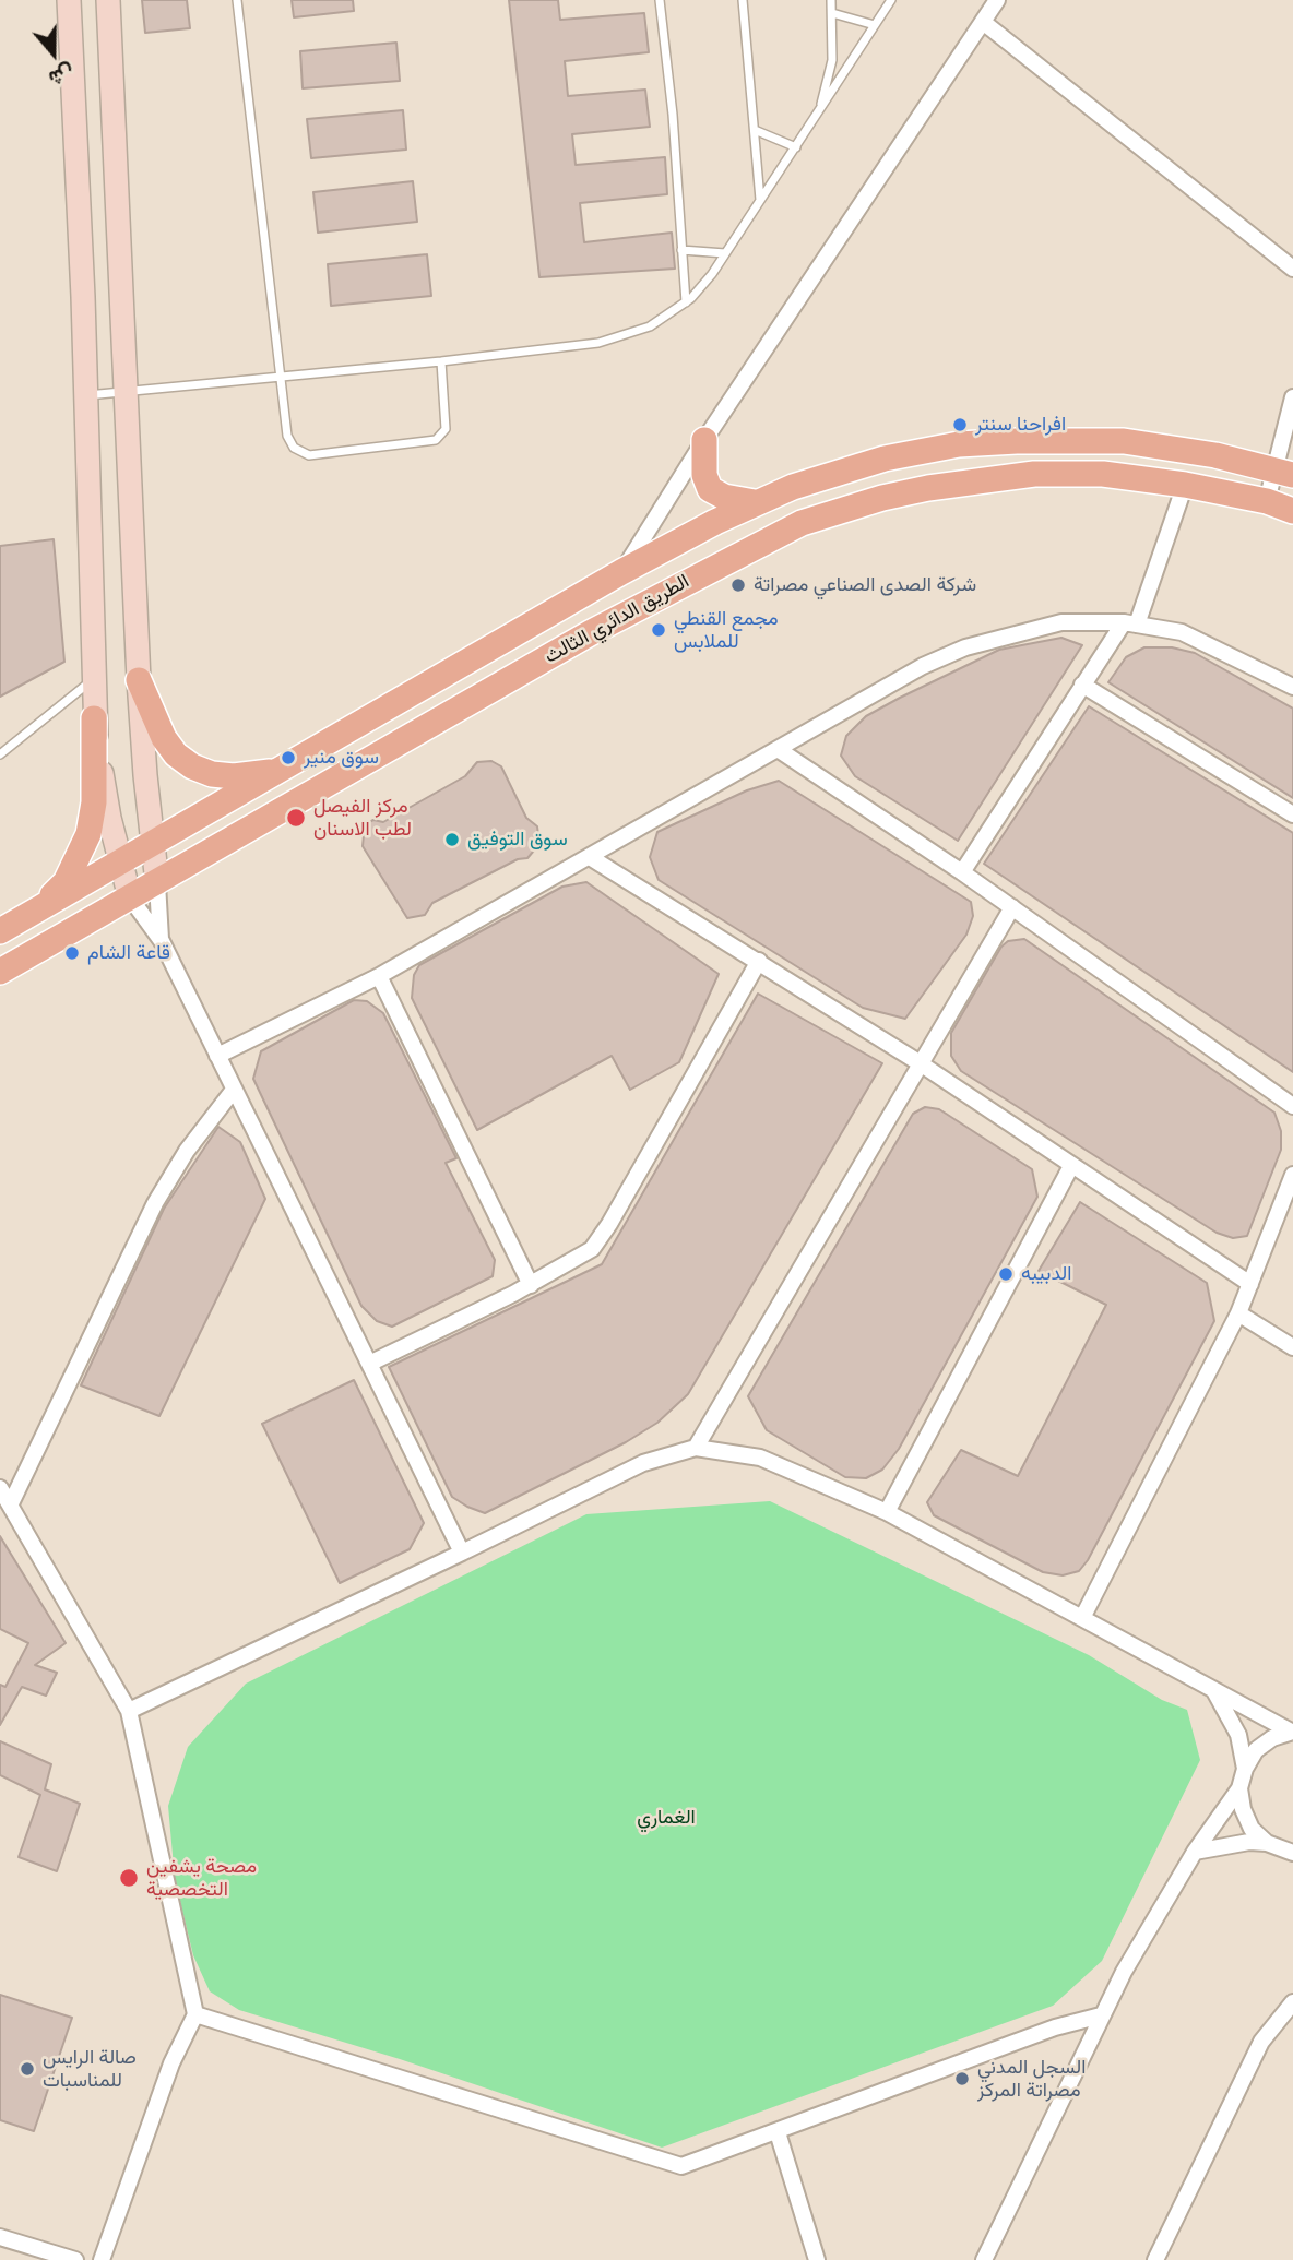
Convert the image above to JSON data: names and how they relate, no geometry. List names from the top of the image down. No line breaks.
{"streets":{"main road":["الطريق الدائري الثالث"]},"parks":["الغماري"],"places":["افراحنا سنتر","شركة الصدى الصناعي مصراتة","مجمع القنطي للملابس","سوق منير","مركز الفيصل لطب الاسنان","سوق التوفيق","قاعة الشام","الدبيبه","مصحة يشفين التخصصية","صالة الرايس للمناسبات","السجل المدني مصراتة المركز"],"north":"bottom"}
